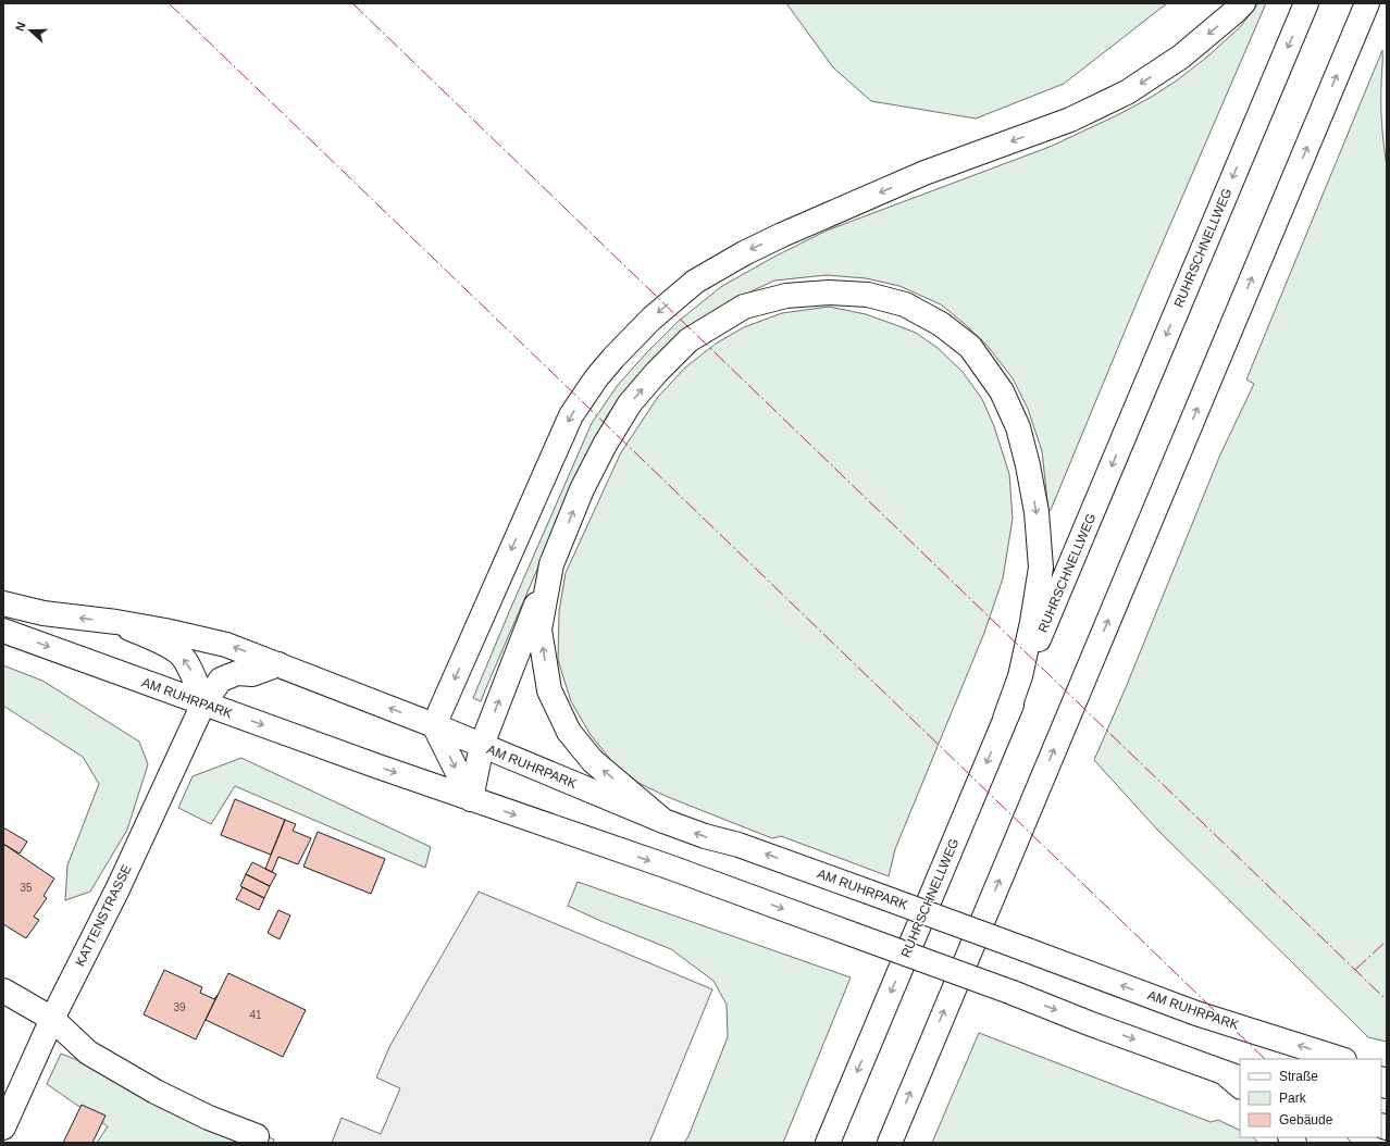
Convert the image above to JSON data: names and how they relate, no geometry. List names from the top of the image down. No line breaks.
{"streets":{"main road":["RUHRSCHNELLWEG","AM RUHRPARK","KATTENSTRASSE"]},"crossings":[["AM RUHRPARK","KATTENSTRASSE"]],"house_numbers":["35","39","41"],"legend":["Straße","Park","Gebäude"],"north":"left"}
